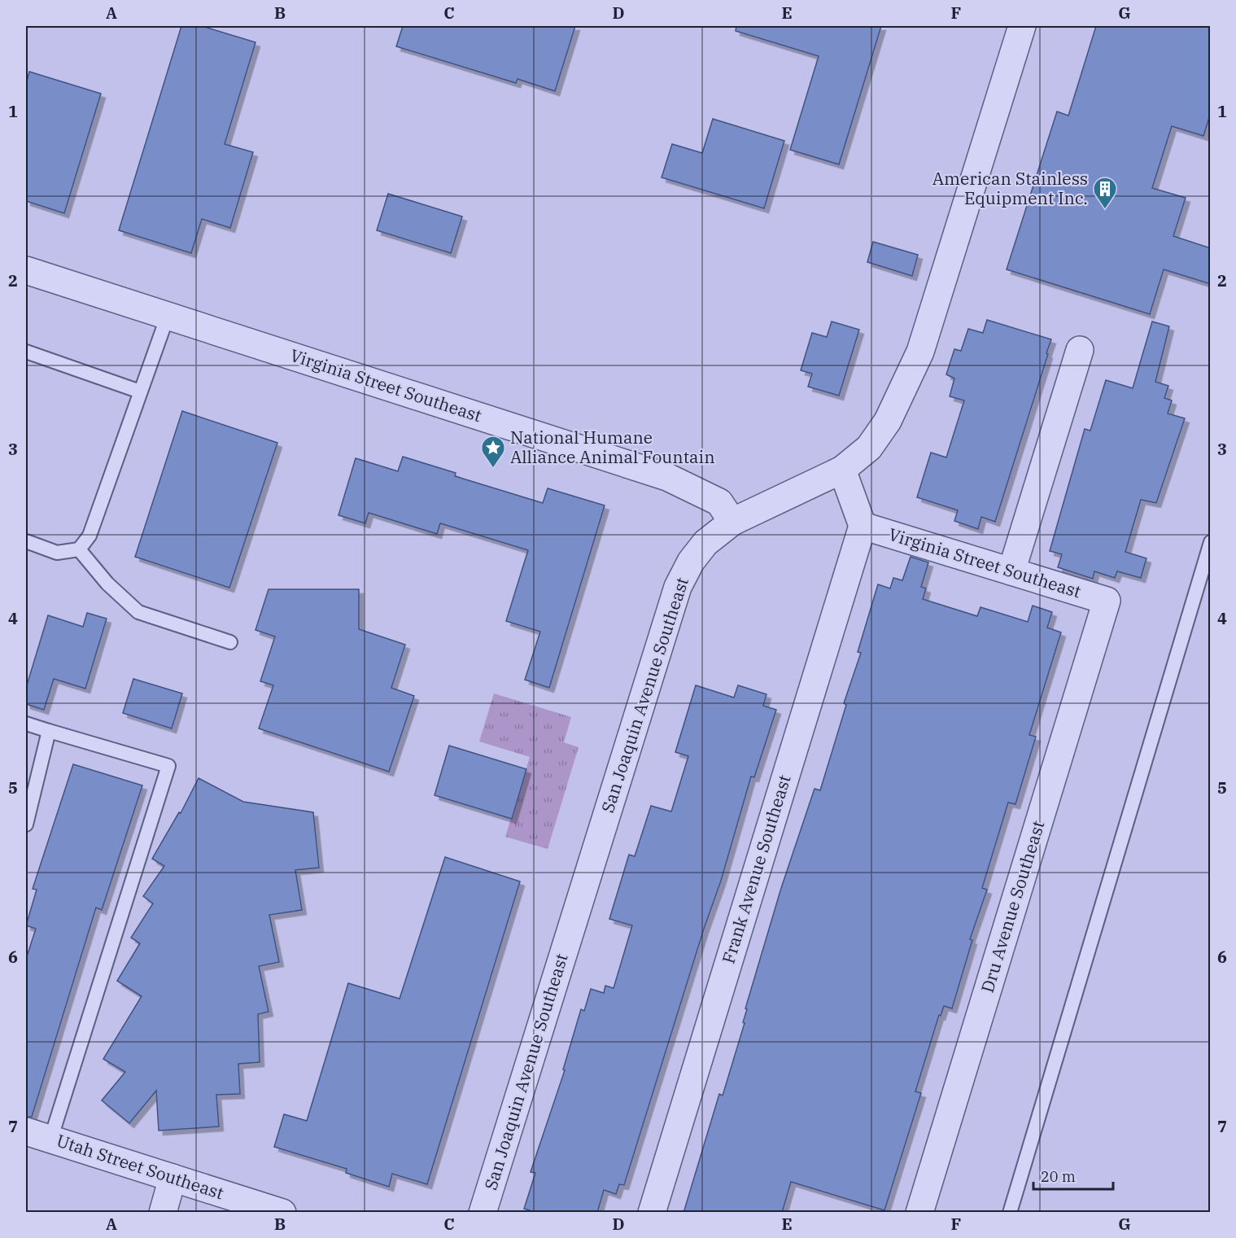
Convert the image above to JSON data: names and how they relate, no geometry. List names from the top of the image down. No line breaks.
{"streets":{"street":["Virginia Street Southeast","San Joaquin Avenue Southeast","Frank Avenue Southeast","Dru Avenue Southeast","Utah Street Southeast"]},"crossings":[["Virginia Street Southeast","San Joaquin Avenue Southeast"],["Virginia Street Southeast","Frank Avenue Southeast"],["Virginia Street Southeast","Dru Avenue Southeast"]],"places":{"building":["American Stainless Equipment Inc."],"place":["National Humane Alliance Animal Fountain"]},"scale_bar":"20 m","grid":{"columns":["A","B","C","D","E","F","G"],"rows":["1","2","3","4","5","6","7"]}}
